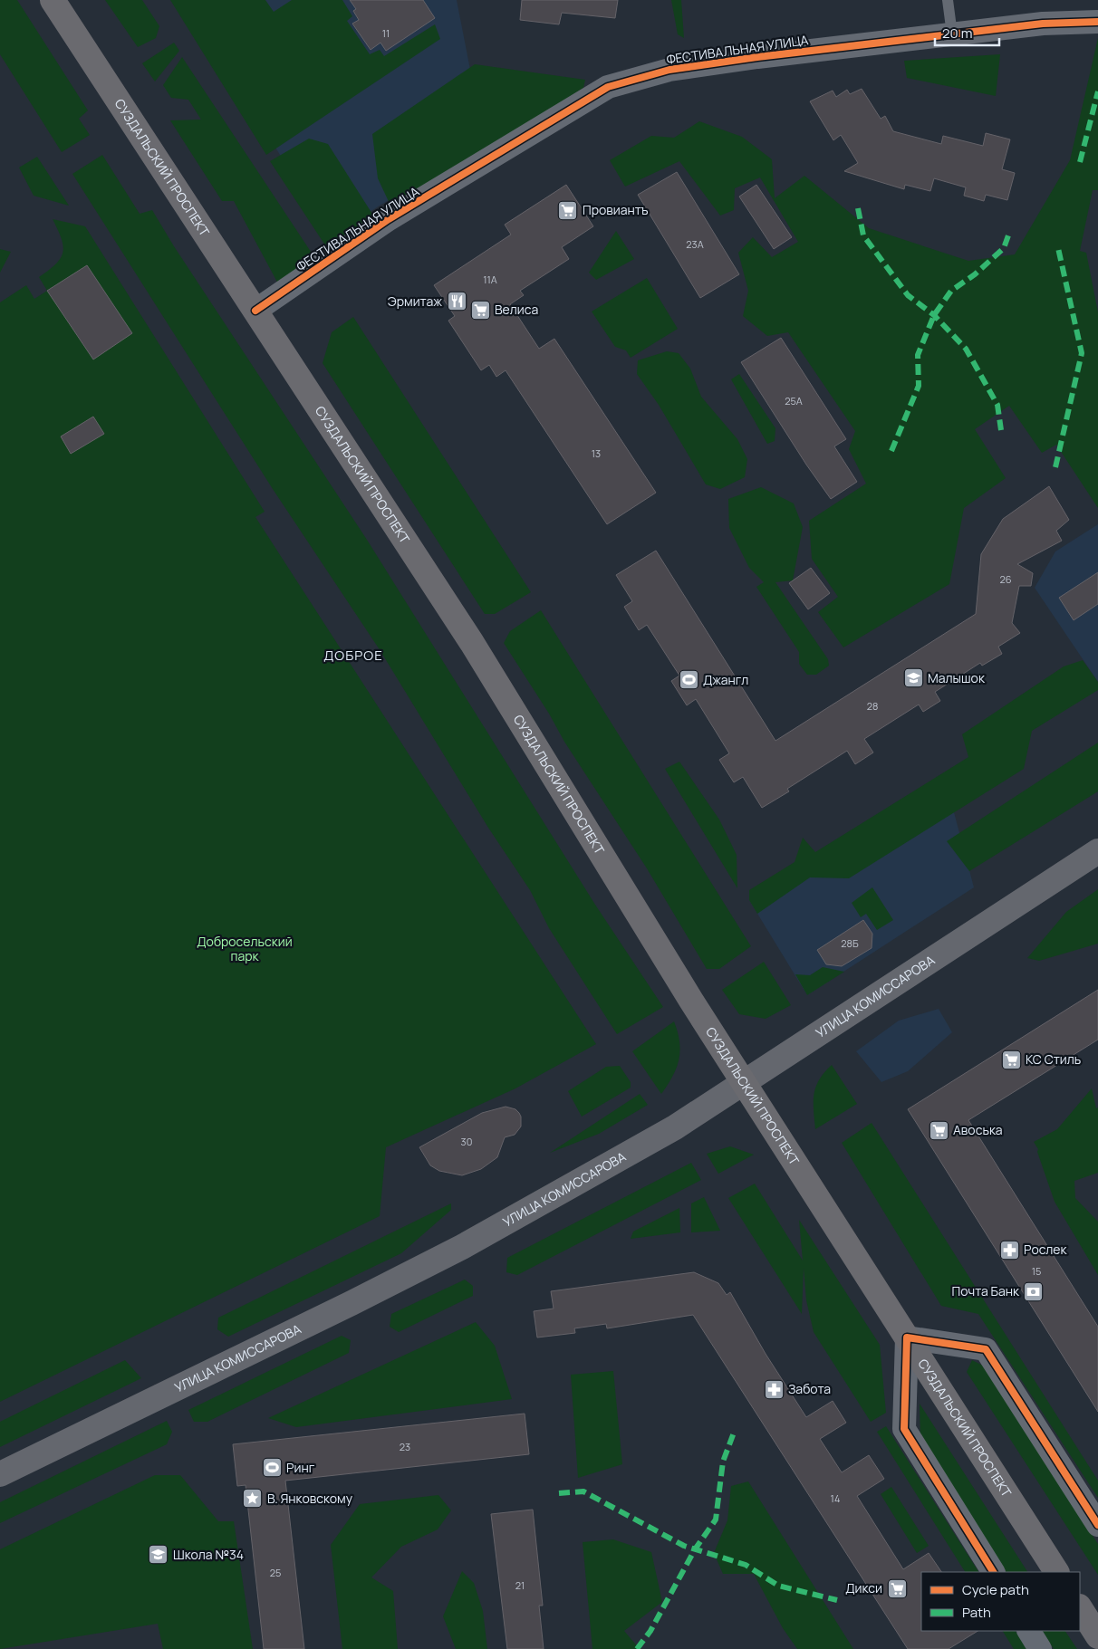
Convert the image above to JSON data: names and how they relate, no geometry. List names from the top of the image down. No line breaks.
{"streets":{"main road":["СУЗДАЛЬСКИЙ ПРОСПЕКТ","УЛИЦА КОМИССАРОВА"],"street":["ФЕСТИВАЛЬНАЯ УЛИЦА"]},"crossings":[["ФЕСТИВАЛЬНАЯ УЛИЦА","СУЗДАЛЬСКИЙ ПРОСПЕКТ"],["СУЗДАЛЬСКИЙ ПРОСПЕКТ","УЛИЦА КОМИССАРОВА"]],"districts":["ДОБРОЕ"],"parks":["Добросельский парк"],"places":{"supermarket":["Провиантъ","Велиса","КС Стиль","Авоська","Дикси"],"restaurant":["Эрмитаж"],"school or university":["Малышок","Школа №34"],"sports":["Джангл","Ринг"],"pharmacy":["Рослек","Забота"],"bank":["Почта Банк"],"place":["В. Янковскому"]},"house_numbers":["11","23А","11А","25А","13","26","28","28Б","30","15","23","14","25","21"],"legend":["Cycle path","Path"],"scale_bar":"20 m"}
